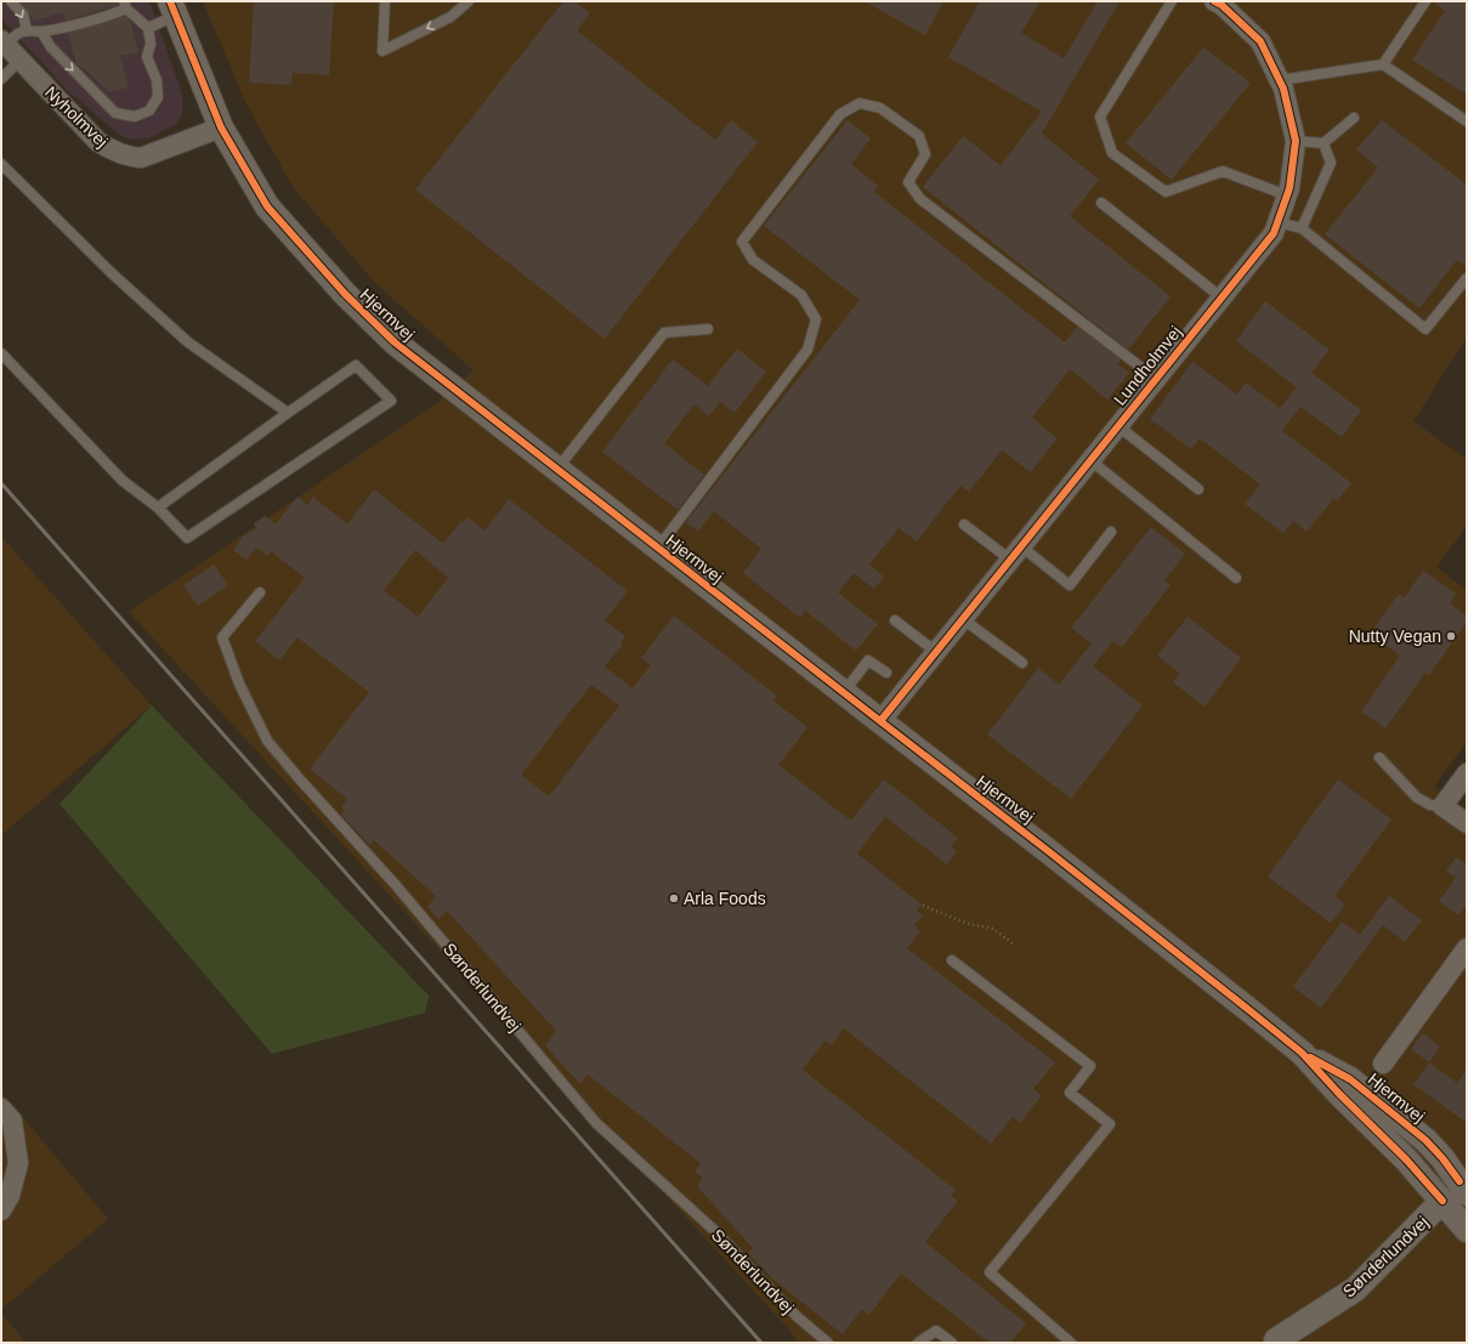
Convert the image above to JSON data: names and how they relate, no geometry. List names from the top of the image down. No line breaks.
{"streets":{"street":["Nyholmvej","Hjermvej","Lundholmvej","Sønderlundvej"]},"crossings":[["Nyholmvej","Hjermvej"],["Hjermvej","Lundholmvej"],["Hjermvej","Sønderlundvej"]],"places":["Nutty Vegan","Arla Foods"]}
